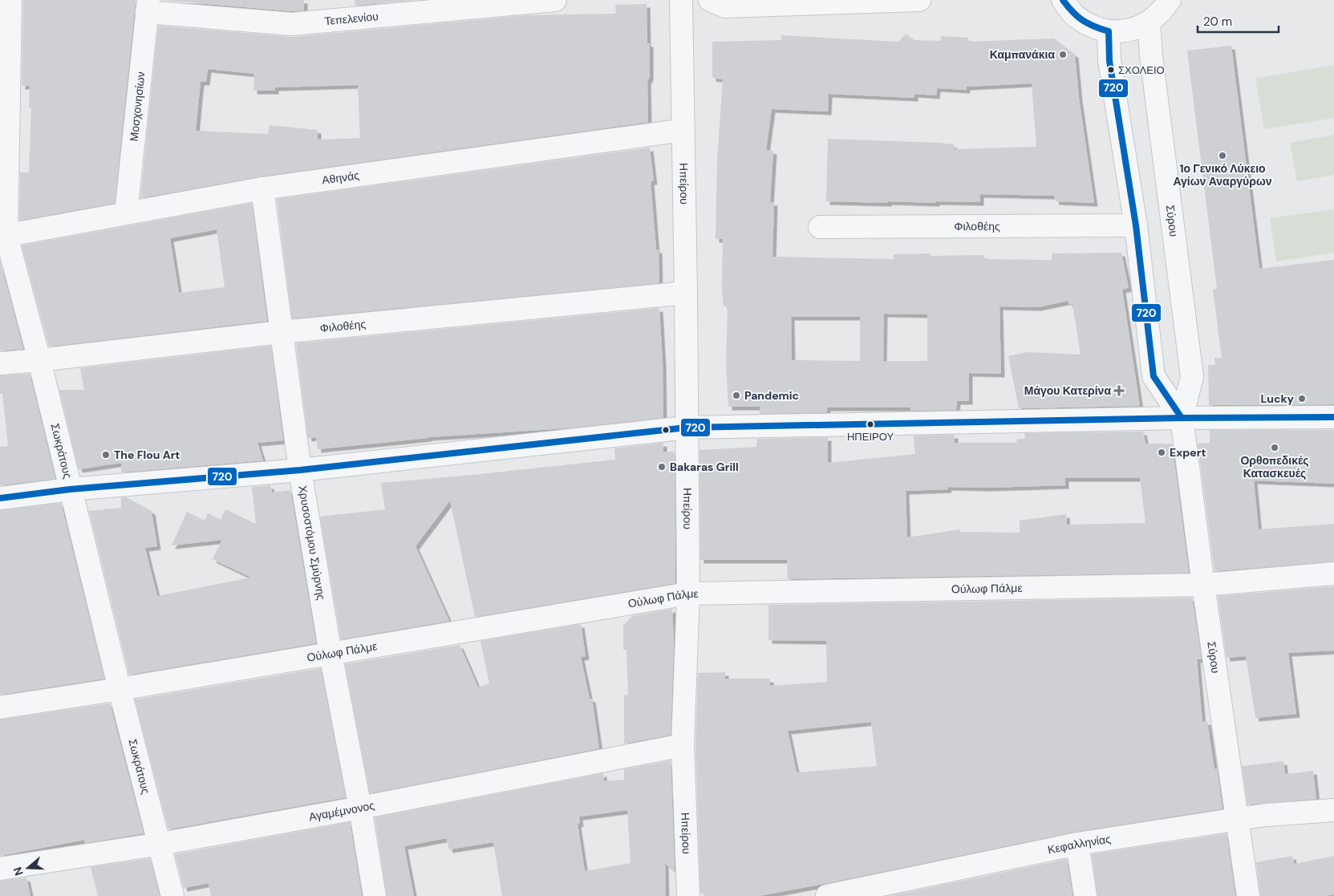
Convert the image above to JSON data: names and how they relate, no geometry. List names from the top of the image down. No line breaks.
{"streets":{"street":["Τεπελενίου","Μοσχονησίων","Αθηνάς","Ηπείρου","Σύρου","Φιλοθέης","Σωκράτους","Χρυσοστόμου Σμύρνης","Ούλωφ Πάλμε","Αγαμέμνονος","Κεφαλληνίας"]},"crossings":[["Τεπελενίου","Μοσχονησίων"],["Μοσχονησίων","Αθηνάς"],["Αθηνάς","Ηπείρου"],["Αθηνάς","Σωκράτους"],["Αθηνάς","Χρυσοστόμου Σμύρνης"],["Ηπείρου","Φιλοθέης"],["Ηπείρου","Ούλωφ Πάλμε"],["Ηπείρου","Αγαμέμνονος"],["Σύρου","Φιλοθέης"],["Σύρου","Ούλωφ Πάλμε"],["Σύρου","Κεφαλληνίας"],["Φιλοθέης","Σωκράτους"],["Φιλοθέης","Χρυσοστόμου Σμύρνης"],["Σωκράτους","Ούλωφ Πάλμε"],["Σωκράτους","Αγαμέμνονος"],["Χρυσοστόμου Σμύρνης","Ούλωφ Πάλμε"],["Χρυσοστόμου Σμύρνης","Αγαμέμνονος"]],"places":{"other":["Καμπανάκια","ΣΧΟΛΕΙΟ","1ο Γενικό Λύκειο Αγίων Αναργύρων","Pandemic","Lucky","ΗΠΕΙΡΟΥ","Ορθοπεδικές Κατασκευές","Expert","The Flou Art","Bakaras Grill"],"health":["Μάγου Κατερίνα"]},"lines":["transit line 720"],"scale_bar":"20 m","north":"left"}
